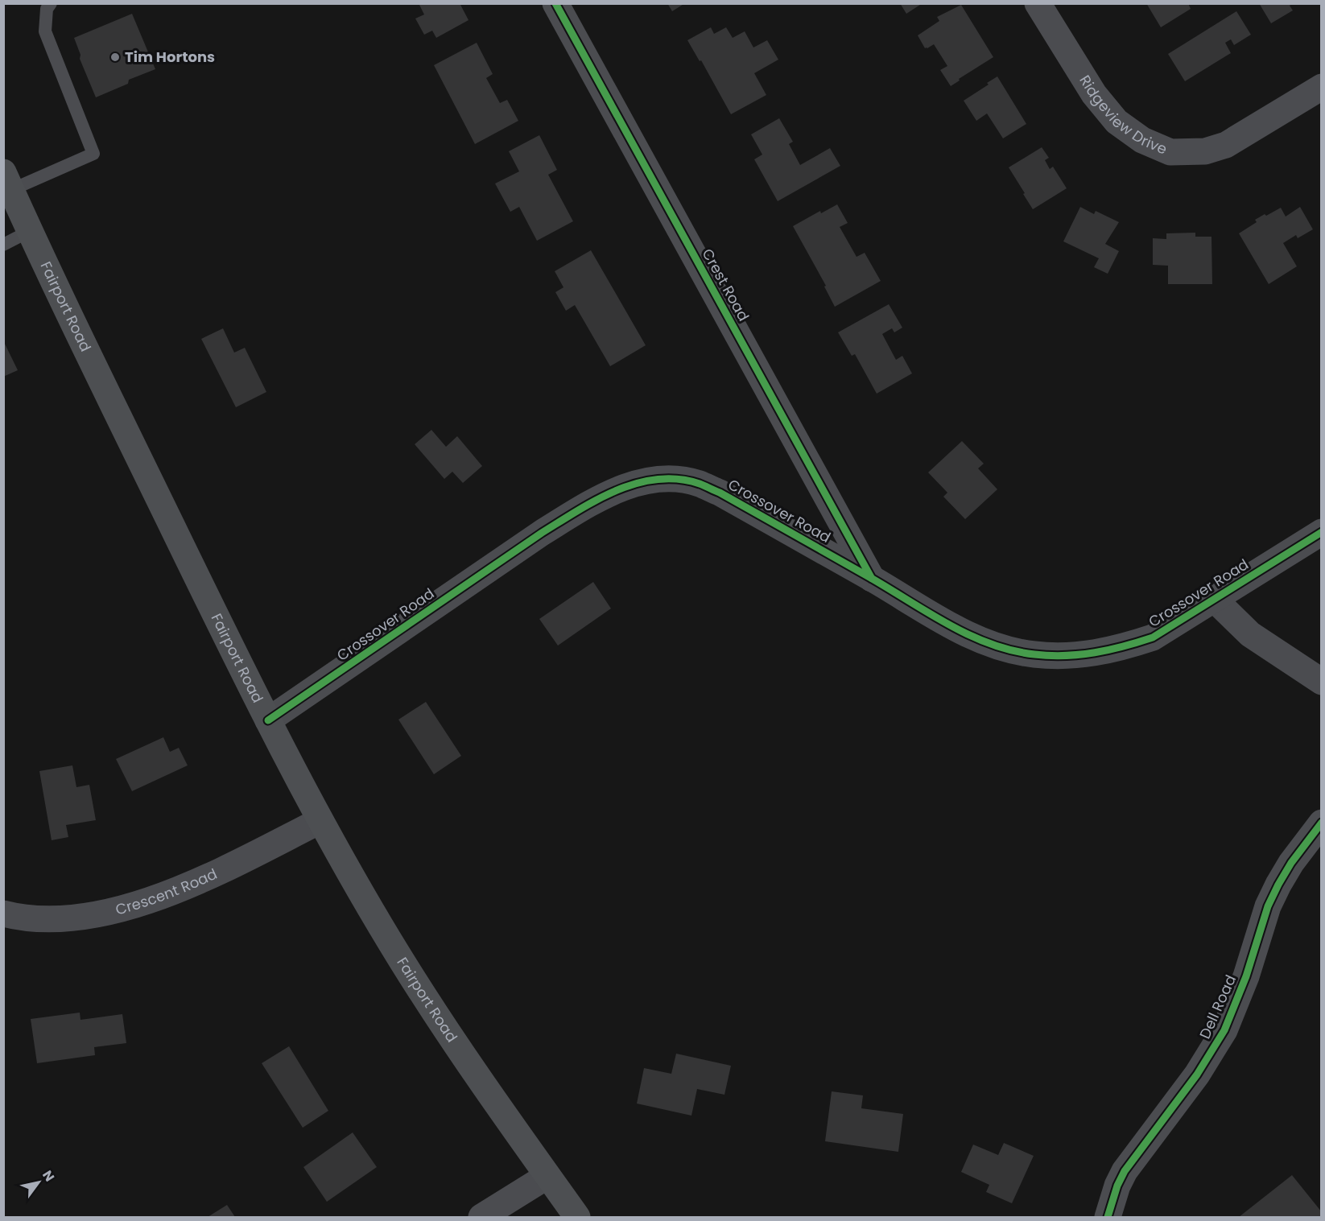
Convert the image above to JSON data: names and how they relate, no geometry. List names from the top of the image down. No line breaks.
{"streets":{"main road":["Fairport Road"],"street":["Ridgeview Drive","Crest Road","Crossover Road","Crescent Road","Dell Road"]},"crossings":[["Crest Road","Crossover Road"],["Fairport Road","Crossover Road"],["Fairport Road","Crescent Road"]],"places":["Tim Hortons"],"north":"top right"}
